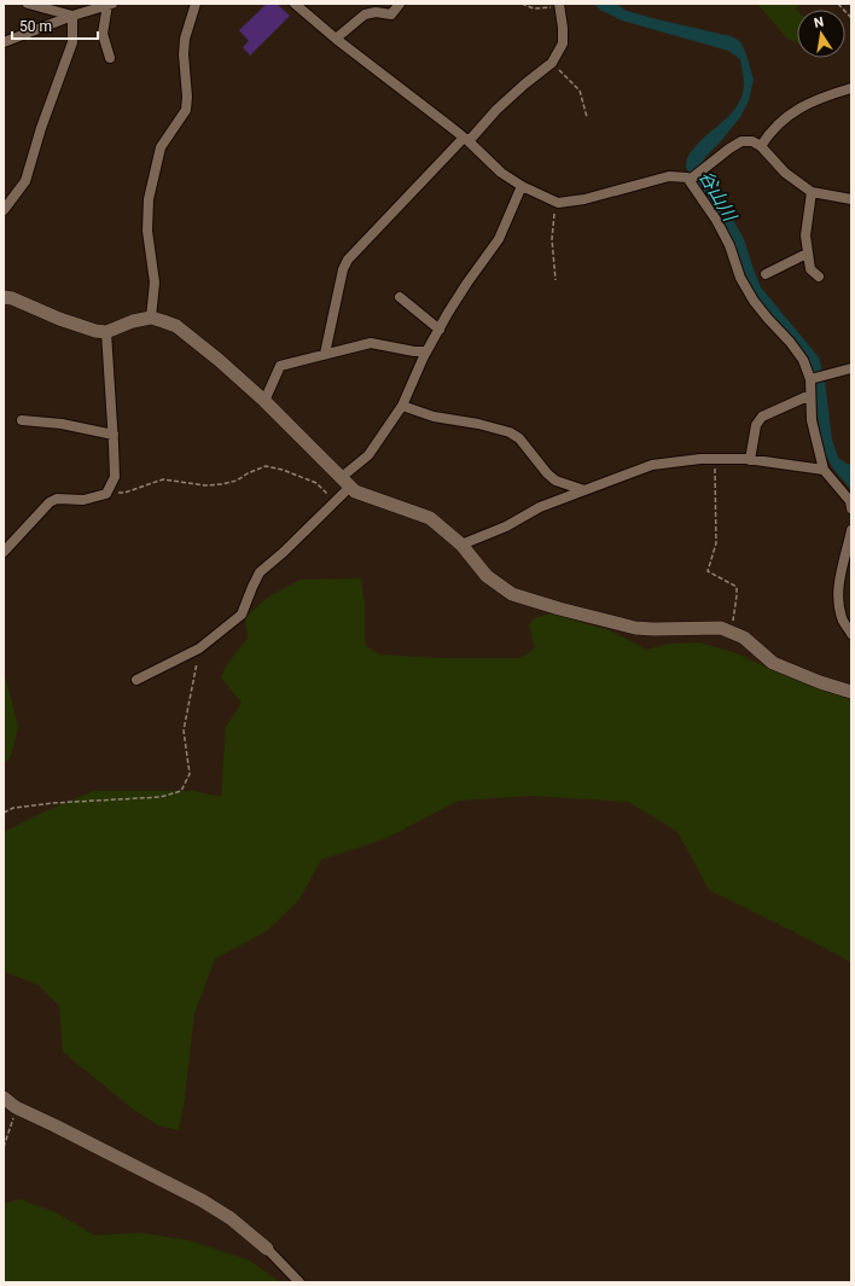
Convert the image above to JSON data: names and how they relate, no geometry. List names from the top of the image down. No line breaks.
{"water":["谷山川"],"scale_bar":"50 m","north":"top"}
